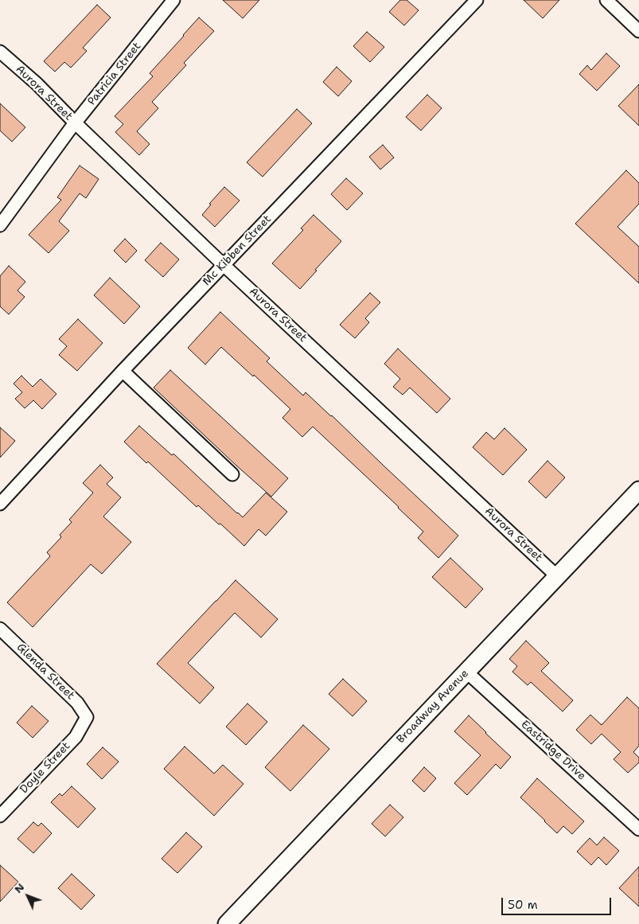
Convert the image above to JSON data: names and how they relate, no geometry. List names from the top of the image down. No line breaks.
{"streets":{"main road":["Broadway Avenue"],"street":["Patricia Street","Aurora Street","Mc Kibben Street","Glenda Street","Eastridge Drive","Doyle Street"]},"crossings":[["Patricia Street","Aurora Street"],["Aurora Street","Mc Kibben Street"],["Aurora Street","Broadway Avenue"],["Glenda Street","Doyle Street"],["Broadway Avenue","Eastridge Drive"]],"scale_bar":"50 m","north":"top left"}
